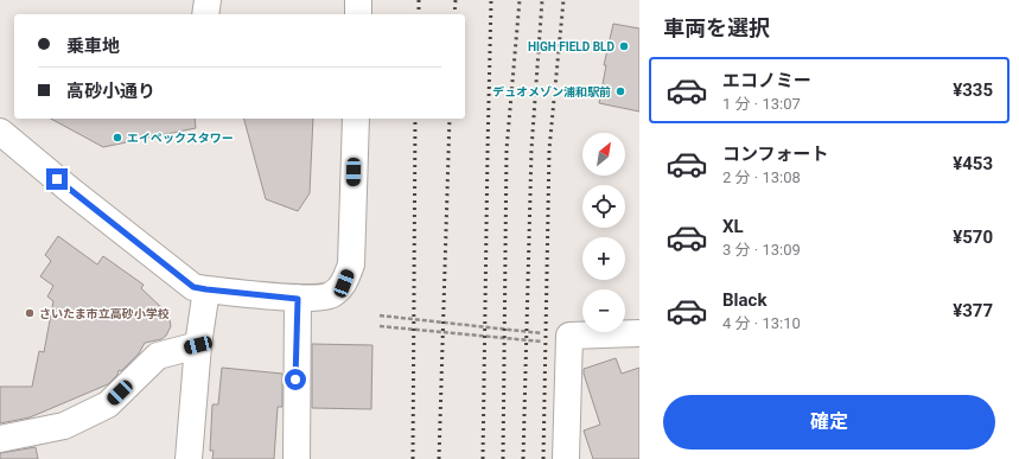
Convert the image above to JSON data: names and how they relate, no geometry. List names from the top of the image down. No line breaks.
{"places":["HIGH FIELD BLD","デュオメゾン浦和駅前","エイペックスタワー","さいたま市立高砂小学校"],"north":"top right","page":{"heading":"車両を選択","banner":["乗車地","高砂小通り"],"list":[{"name":"エコノミー","note":"1 分 · 13:07","value":"¥335"},{"name":"コンフォート","note":"2 分 · 13:08","value":"¥453"},{"name":"XL","note":"3 分 · 13:09","value":"¥570"},{"name":"Black","note":"4 分 · 13:10","value":"¥377"}],"map_buttons":["+","−"],"buttons":"確定"}}
